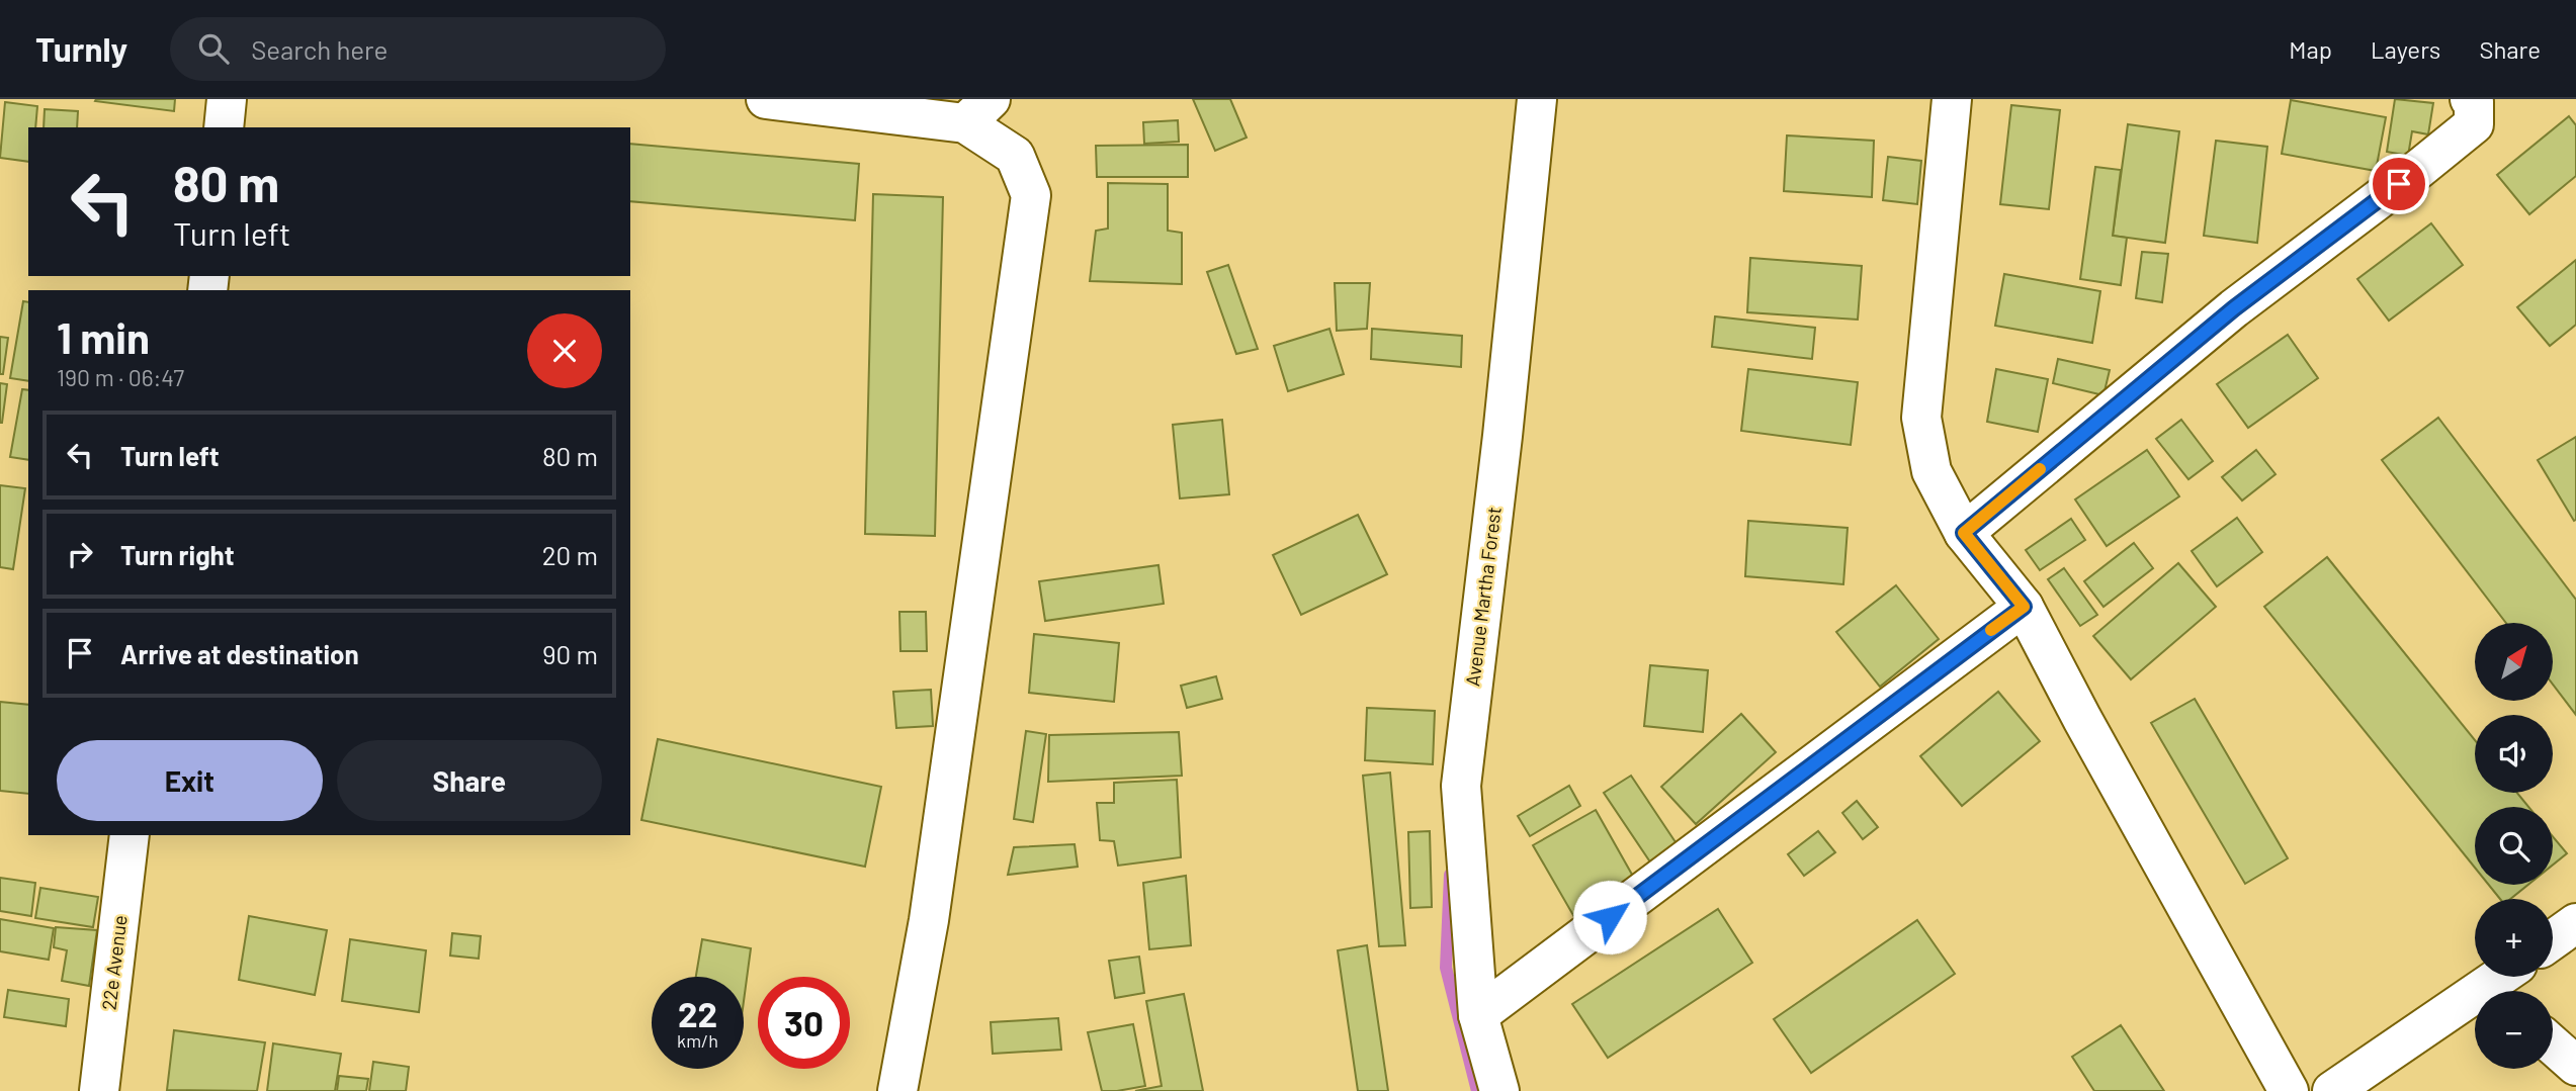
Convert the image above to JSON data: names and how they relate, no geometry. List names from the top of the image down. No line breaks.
{"streets":{"street":["Avenue Martha Forest","22e Avenue"]},"north":"top right","page":{"header":"Turnly","search":"Search here","nav":["Map","Layers","Share"],"turn":["80 m","Turn left"],"heading":["1 min","190 m · 06:47"],"list":[{"name":"Turn left","value":"80 m"},{"name":"Turn right","value":"20 m"},{"name":"Arrive at destination","value":"90 m"}],"map_buttons":["+","−"],"buttons":["Exit","Share"],"speed":"22 km/h","limit":"30"}}
